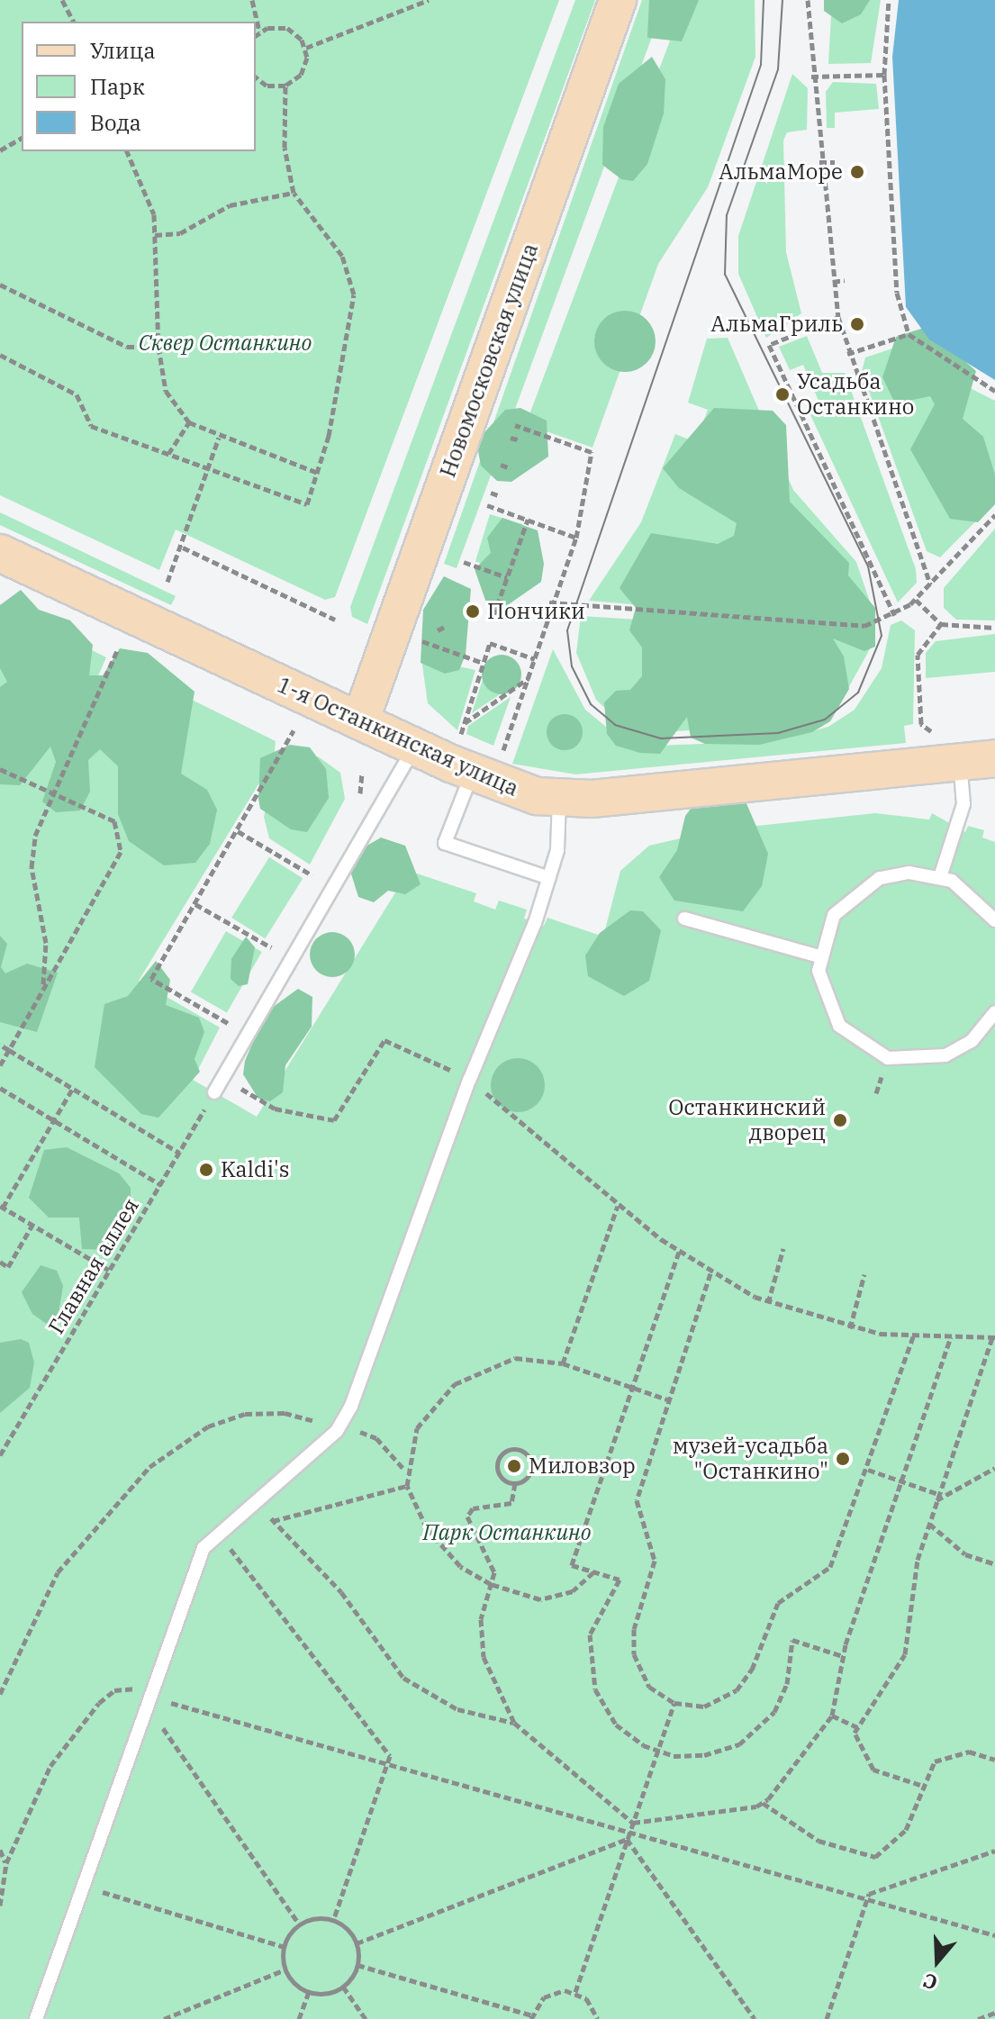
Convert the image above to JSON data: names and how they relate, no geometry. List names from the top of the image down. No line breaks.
{"streets":{"street":["Новомосковская улица","1-я Останкинская улица"],"path":["Главная аллея"]},"crossings":[["Новомосковская улица","1-я Останкинская улица"]],"parks":["Сквер Останкино","Парк Останкино"],"places":["АльмаМоре","АльмаГриль","Усадьба Останкино","Пончики","Останкинский дворец","Kaldi's","музей-усадьба \"Останкино\"","Миловзор"],"legend":["Улица","Парк","Вода"],"north":"bottom"}
